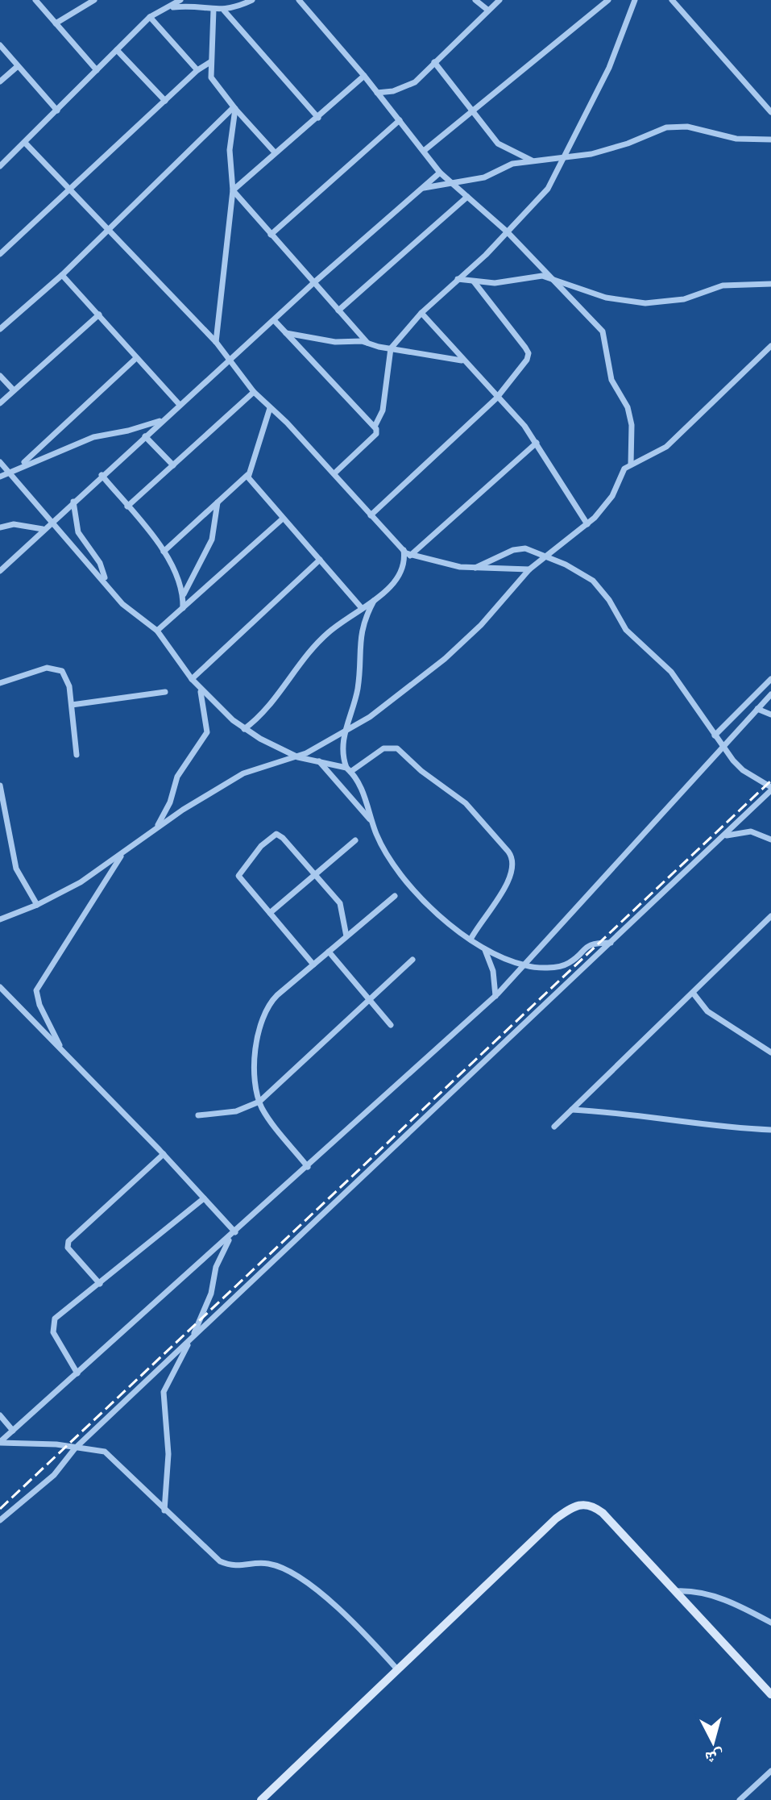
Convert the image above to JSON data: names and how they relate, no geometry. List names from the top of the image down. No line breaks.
{"north":"bottom"}
